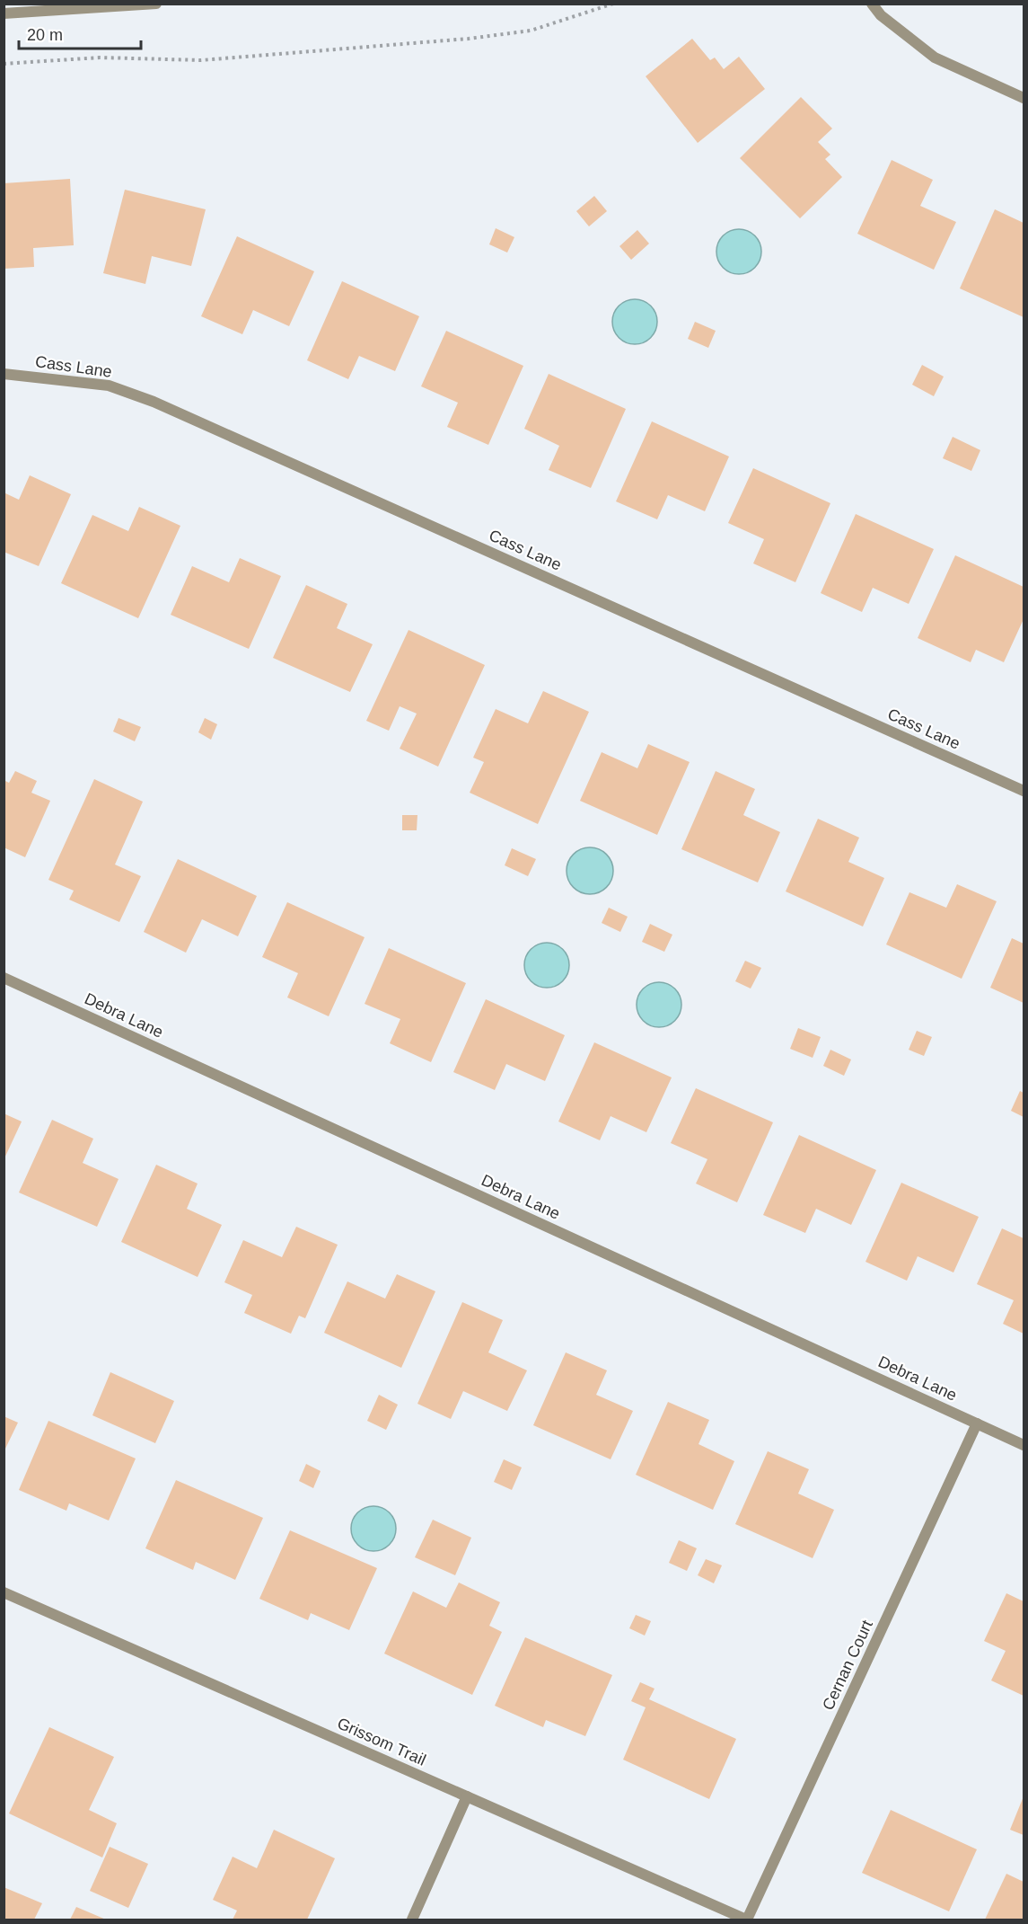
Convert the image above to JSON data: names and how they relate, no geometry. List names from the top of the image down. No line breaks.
{"streets":{"street":["Cass Lane","Debra Lane","Cernan Court","Grissom Trail"]},"crossings":[["Debra Lane","Cernan Court"],["Cernan Court","Grissom Trail"]],"scale_bar":"20 m"}
